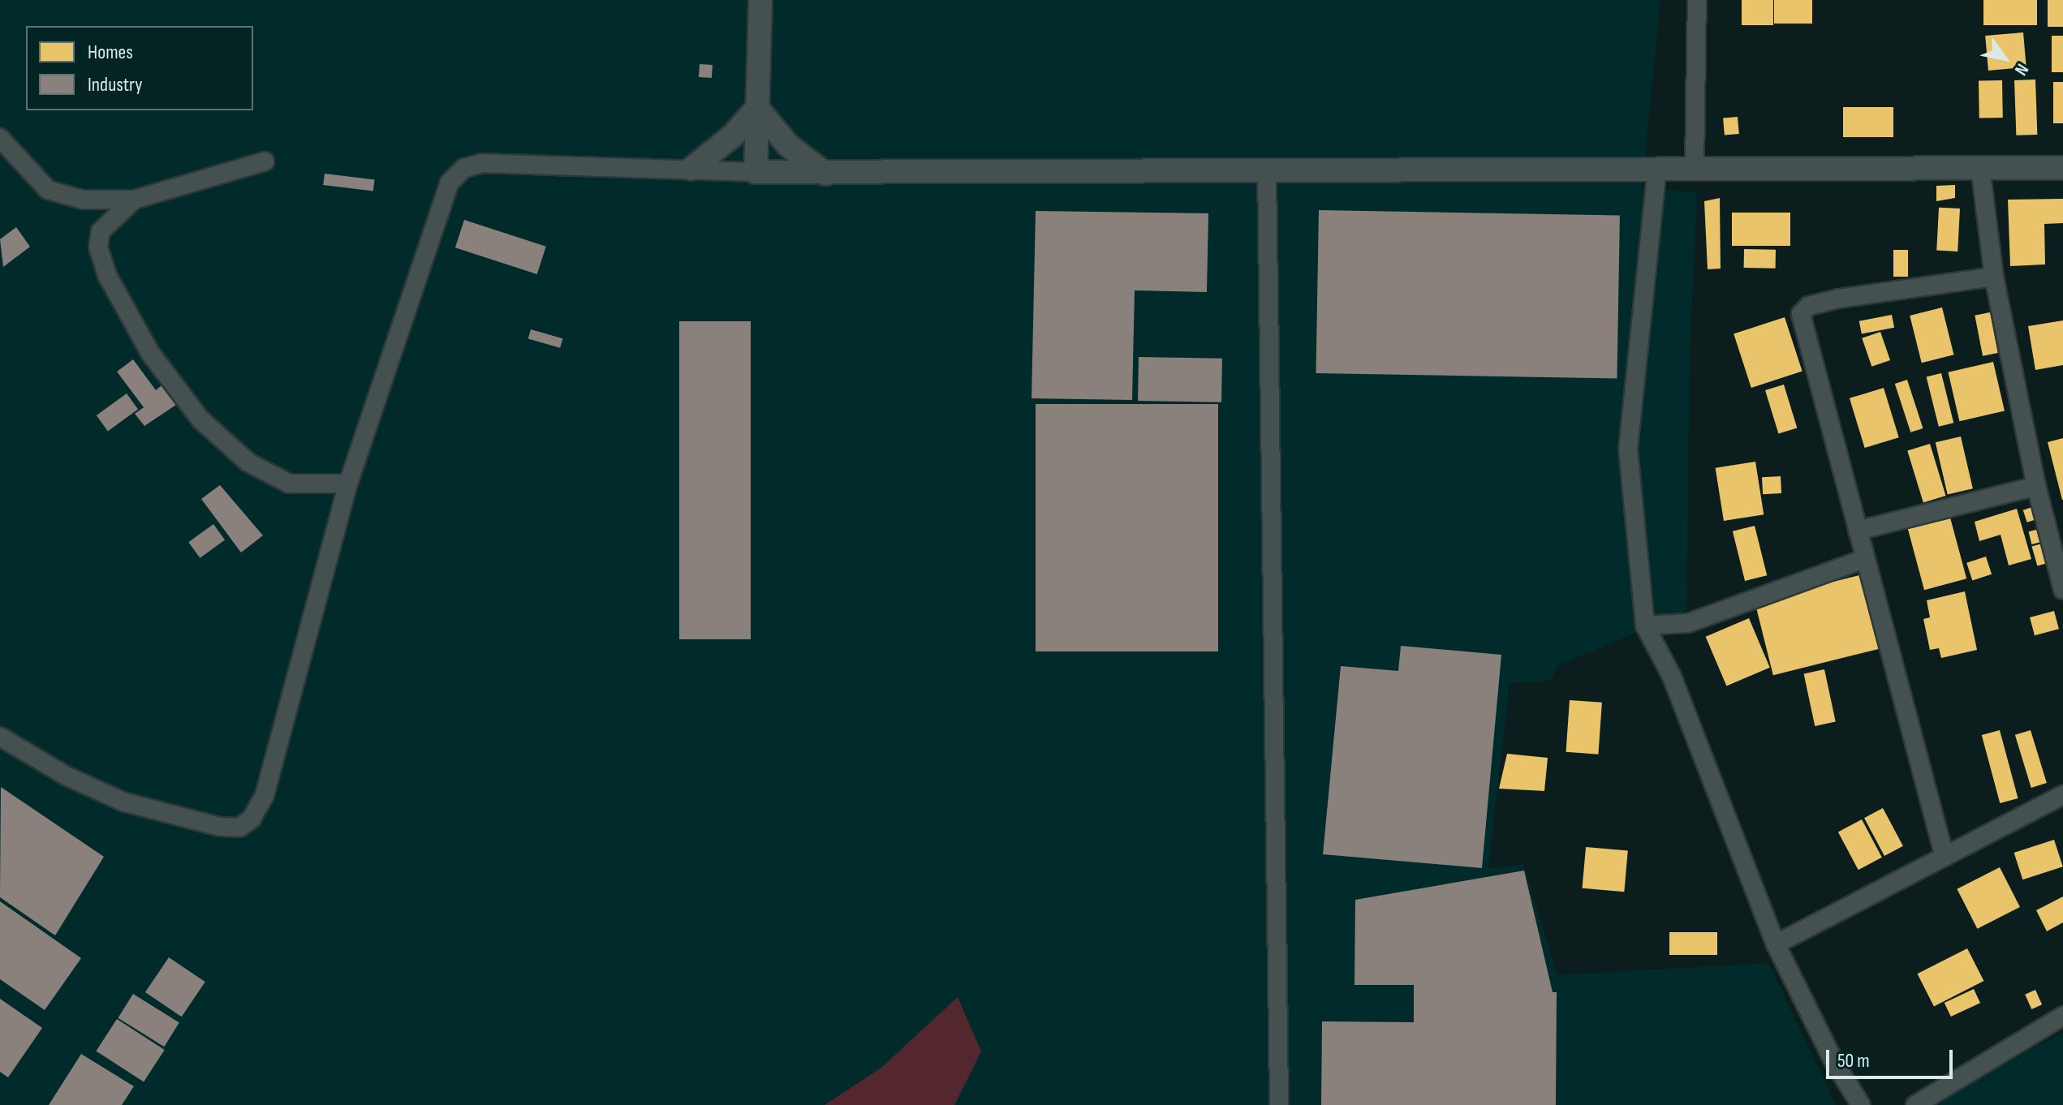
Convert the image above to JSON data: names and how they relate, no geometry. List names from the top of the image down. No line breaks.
{"legend":["Homes","Industry"],"scale_bar":"50 m","north":"bottom right"}
